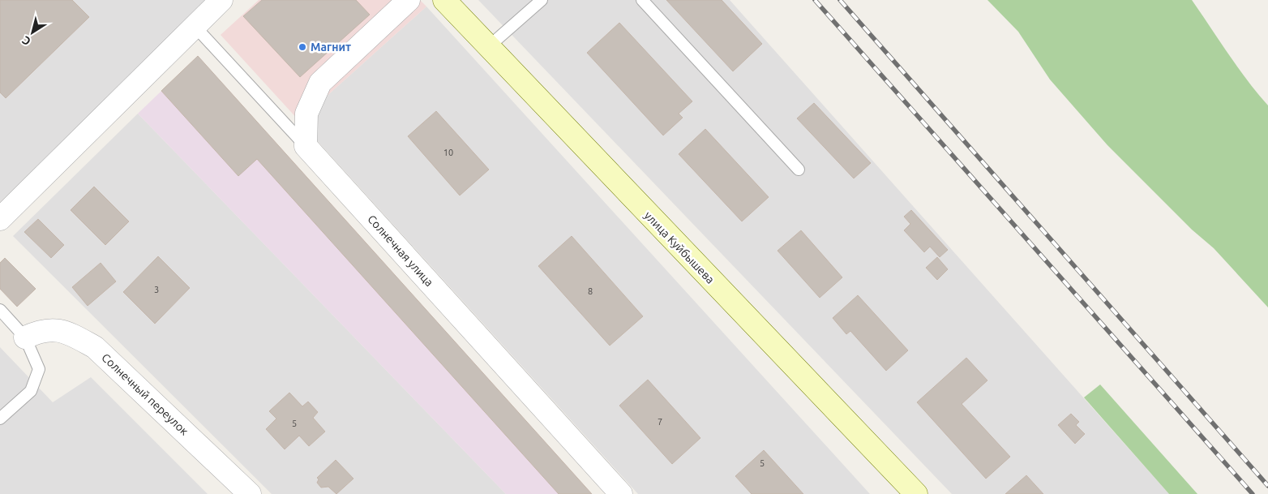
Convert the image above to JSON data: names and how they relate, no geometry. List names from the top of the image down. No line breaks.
{"streets":{"street":["улица Куйбышева","Солнечная улица","Солнечный переулок"]},"places":["Магнит"],"house_numbers":["10","3","8","7","5","5"],"north":"bottom left"}
